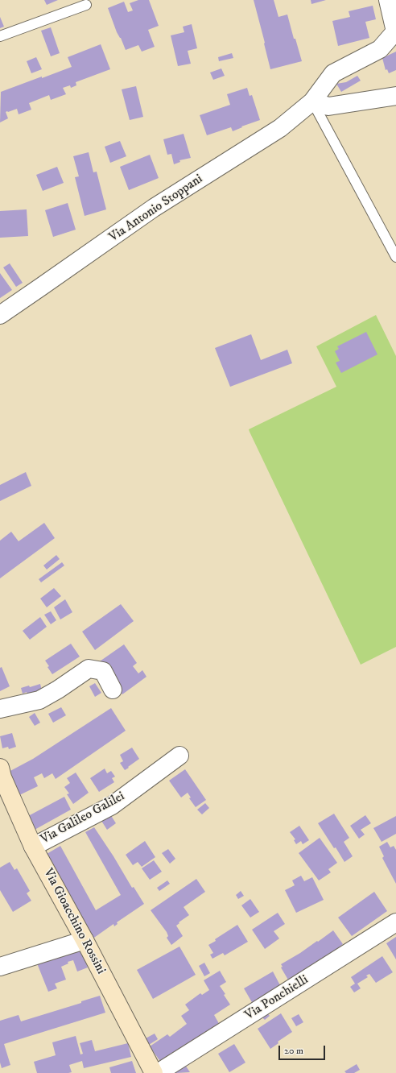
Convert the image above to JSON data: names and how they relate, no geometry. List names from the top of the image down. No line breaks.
{"streets":{"main road":["Via Gioacchino Rossini"],"street":["Via Antonio Stoppani","Via Galileo Galilei","Via Ponchielli"]},"crossings":[["Via Galileo Galilei","Via Gioacchino Rossini"]],"scale_bar":"20 m"}
